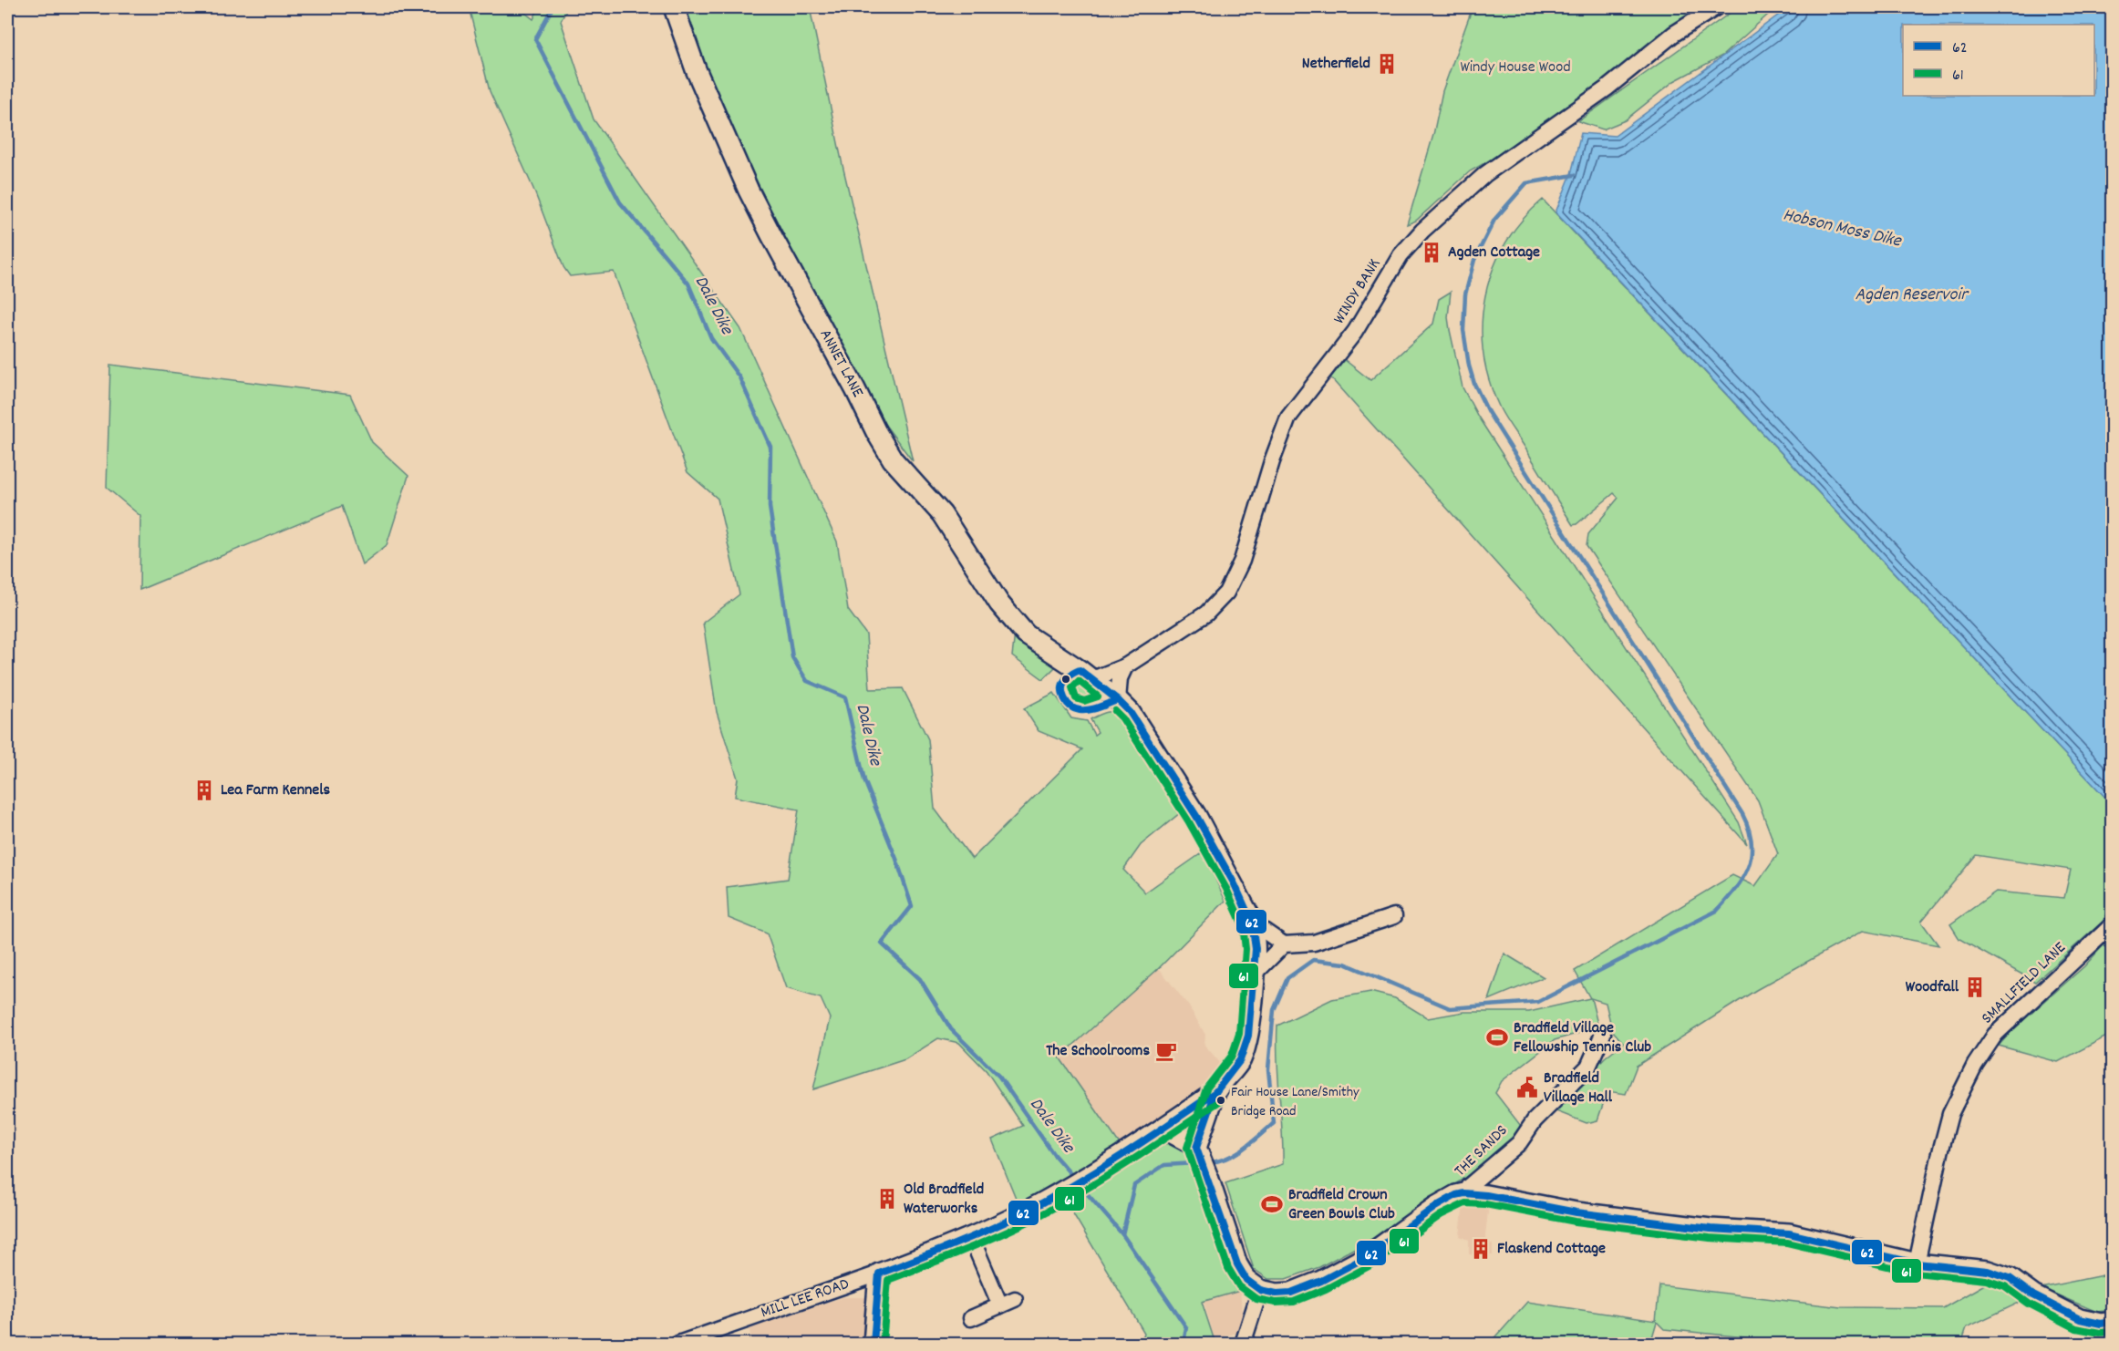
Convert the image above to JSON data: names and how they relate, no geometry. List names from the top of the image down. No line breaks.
{"streets":{"street":["WINDY BANK","ANNET LANE","SMALLFIELD LANE","THE SANDS","MILL LEE ROAD"]},"crossings":[["WINDY BANK","ANNET LANE"],["ANNET LANE","MILL LEE ROAD"]],"water":["Hobson Moss Dike","Agden Reservoir","Dale Dike"],"parks":["Windy House Wood"],"places":{"building":["Netherfield","Agden Cottage","Lea Farm Kennels","Woodfall","Old Bradfield Waterworks","Flaskend Cottage"],"sports":["Bradfield Village Fellowship Tennis Club","Bradfield Crown Green Bowls Club"],"cafe":["The Schoolrooms"],"public building":["Bradfield Village Hall"],"other":["Fair House Lane/Smithy Bridge Road"]},"lines":["transit line 62","transit line 61"],"legend":["62","61"]}
